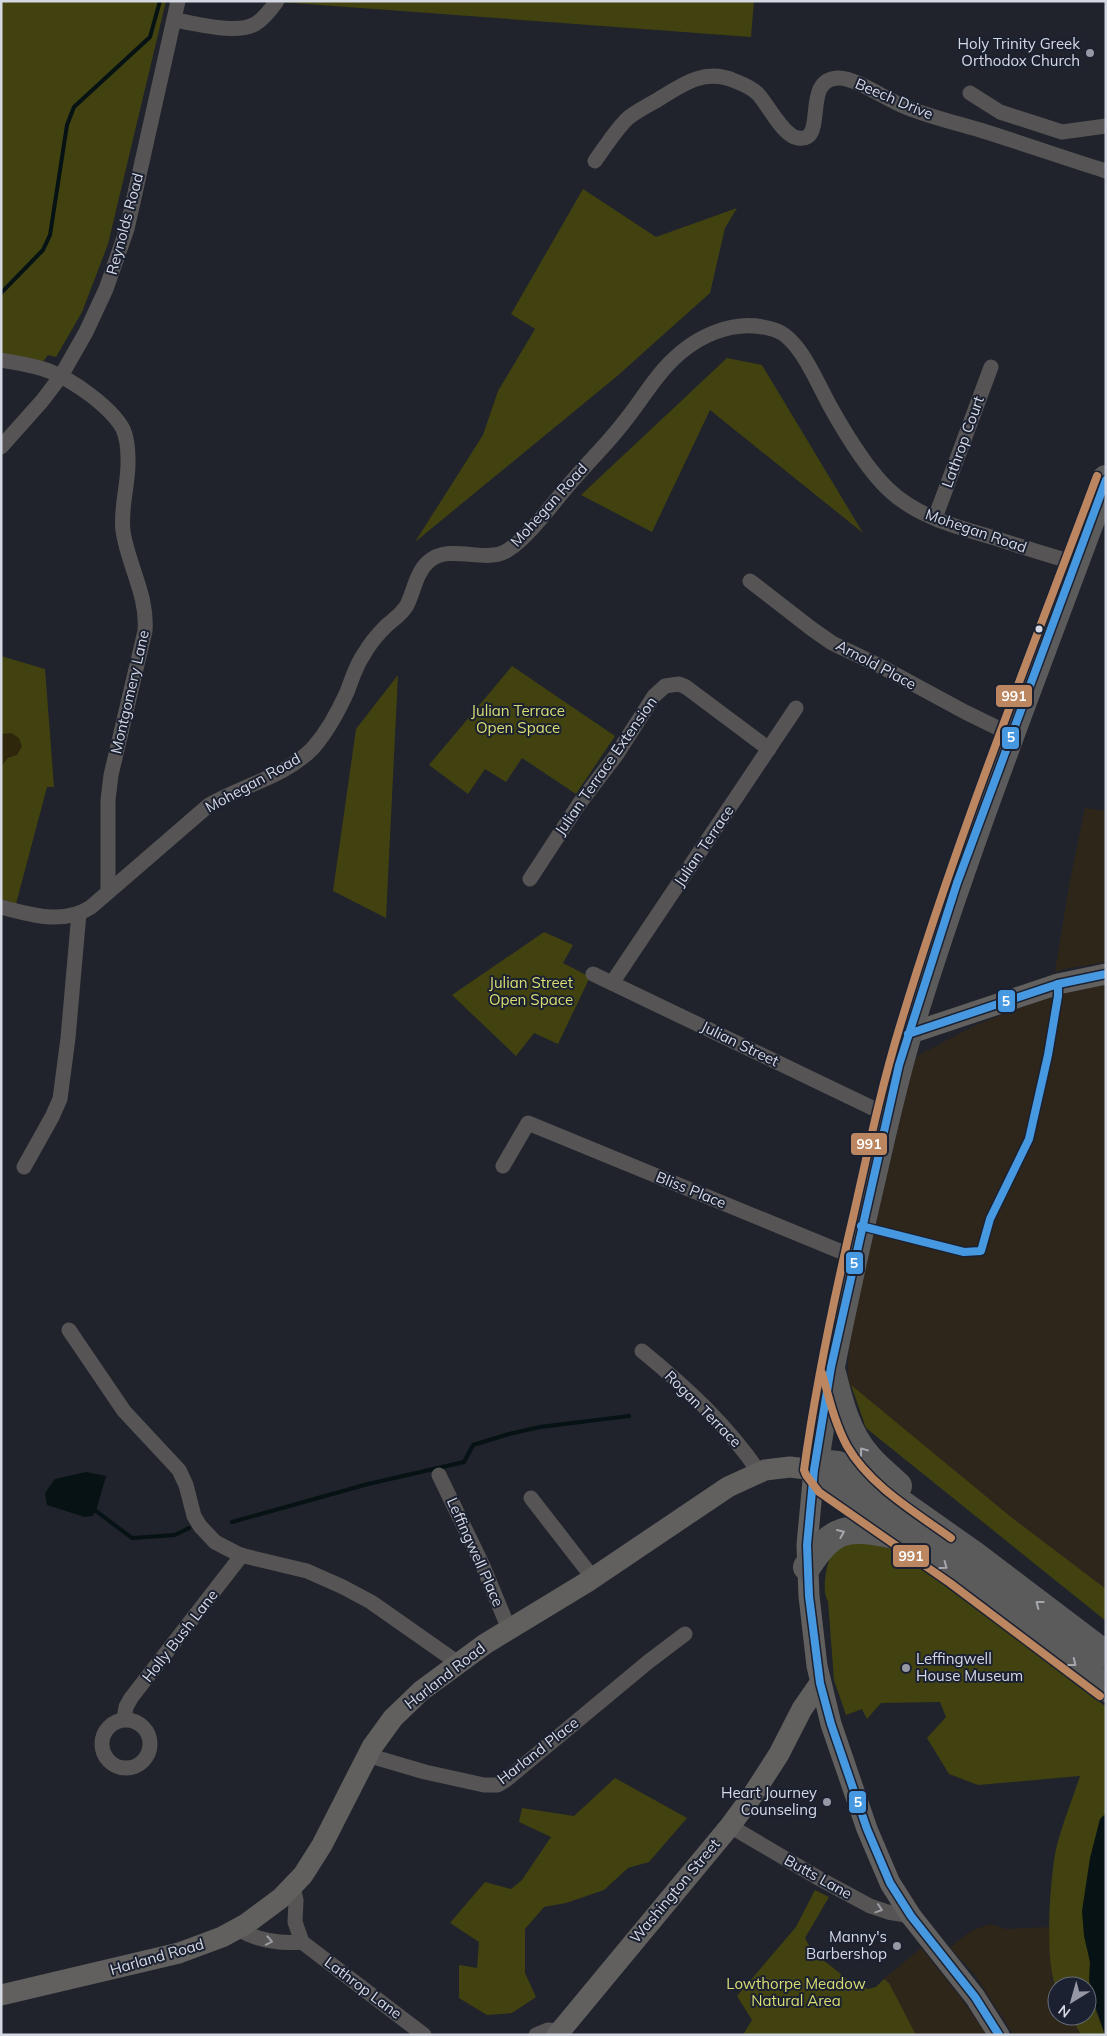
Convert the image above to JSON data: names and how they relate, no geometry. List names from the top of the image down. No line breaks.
{"streets":{"main road":["Harland Road","Washington Street"],"street":["Beech Drive","Reynolds Road","Lathrop Court","Mohegan Road","Arnold Place","Montgomery Lane","Julian Terrace Extension","Julian Terrace","Julian Street","Bliss Place","Rogan Terrace","Leffingwell Place","Holly Bush Lane","Harland Place","Butts Lane","Lathrop Lane"]},"crossings":[["Reynolds Road","Montgomery Lane"],["Lathrop Court","Mohegan Road"],["Mohegan Road","Montgomery Lane"],["Julian Terrace Extension","Julian Terrace"],["Julian Terrace","Julian Street"],["Rogan Terrace","Harland Road"],["Leffingwell Place","Harland Road"],["Harland Road","Harland Place"],["Butts Lane","Washington Street"]],"one_way":["Butts Lane"],"parks":["Julian Terrace Open Space","Julian Street Open Space","Lowthorpe Meadow Natural Area"],"places":["Holy Trinity Greek Orthodox Church","Leffingwell House Museum","Heart Journey Counseling","Manny's Barbershop"],"lines":["transit line 991","transit line 5"],"north":"bottom left"}
